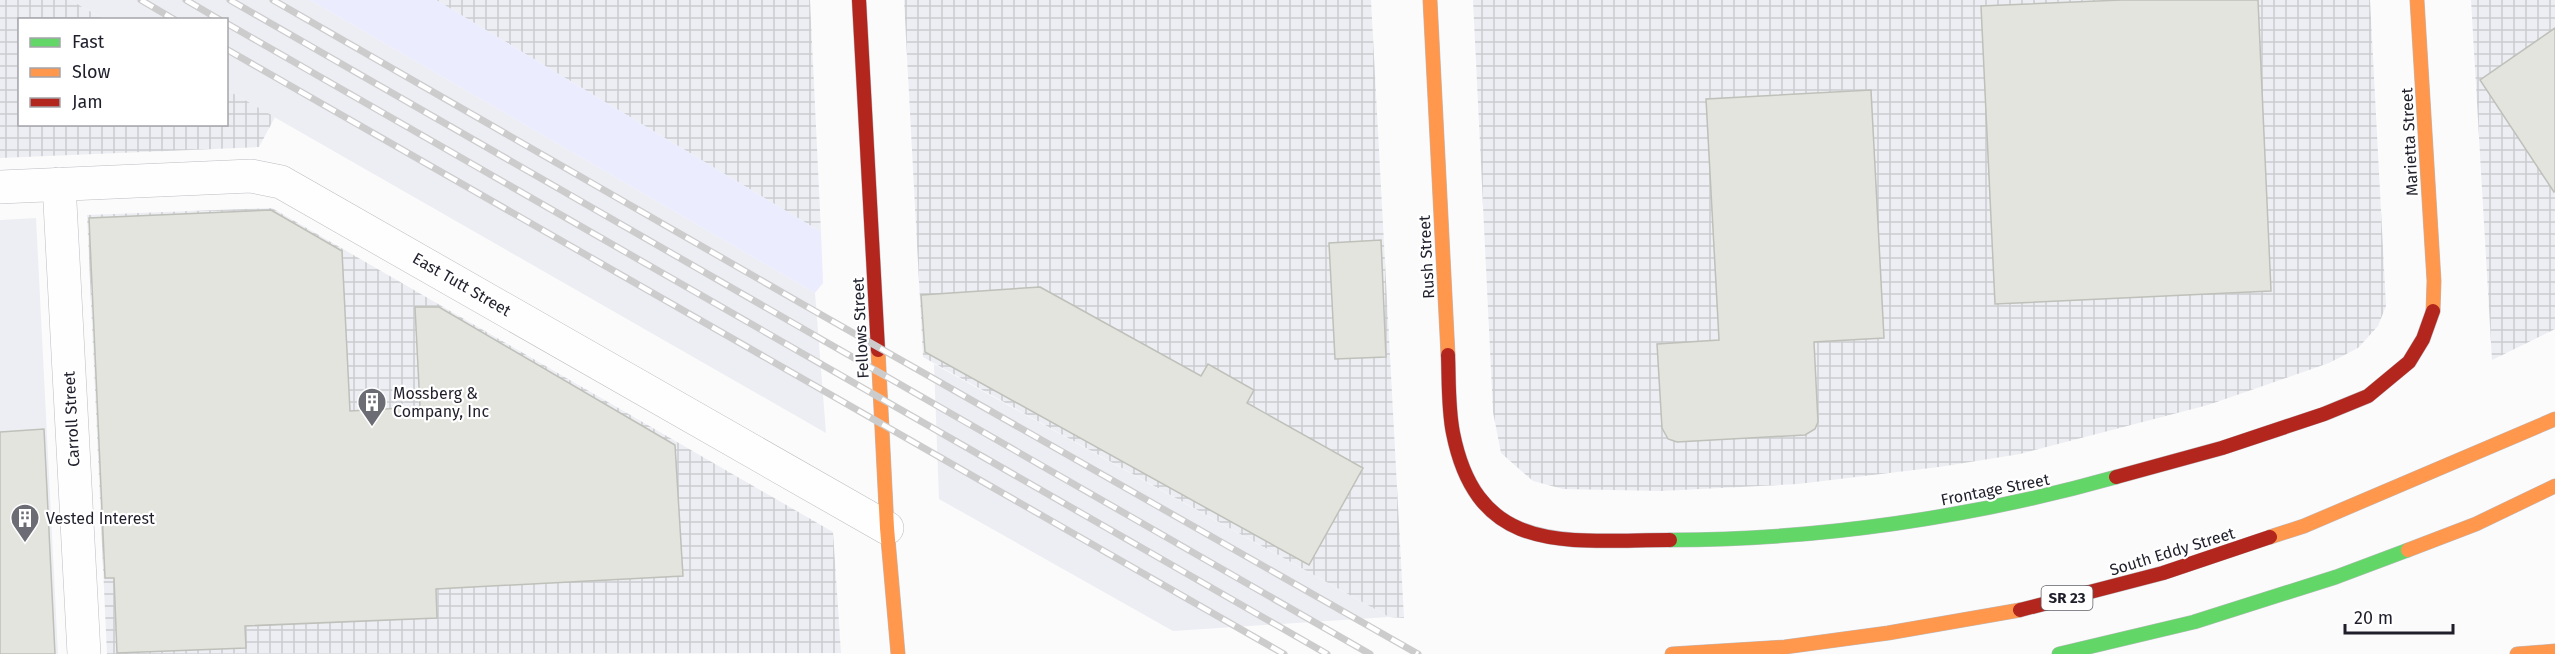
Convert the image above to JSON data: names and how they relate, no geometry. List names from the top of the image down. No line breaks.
{"streets":{"street":["Marietta Street","Rush Street","East Tutt Street","Fellows Street","Carroll Street","Frontage Street","South Eddy Street","SR 23"]},"crossings":[["Marietta Street","Frontage Street"],["Rush Street","Frontage Street"],["East Tutt Street","Fellows Street"],["East Tutt Street","Carroll Street"]],"places":{"building":["Mossberg & Company, Inc","Vested Interest"]},"legend":["Fast","Slow","Jam"],"scale_bar":"20 m"}
